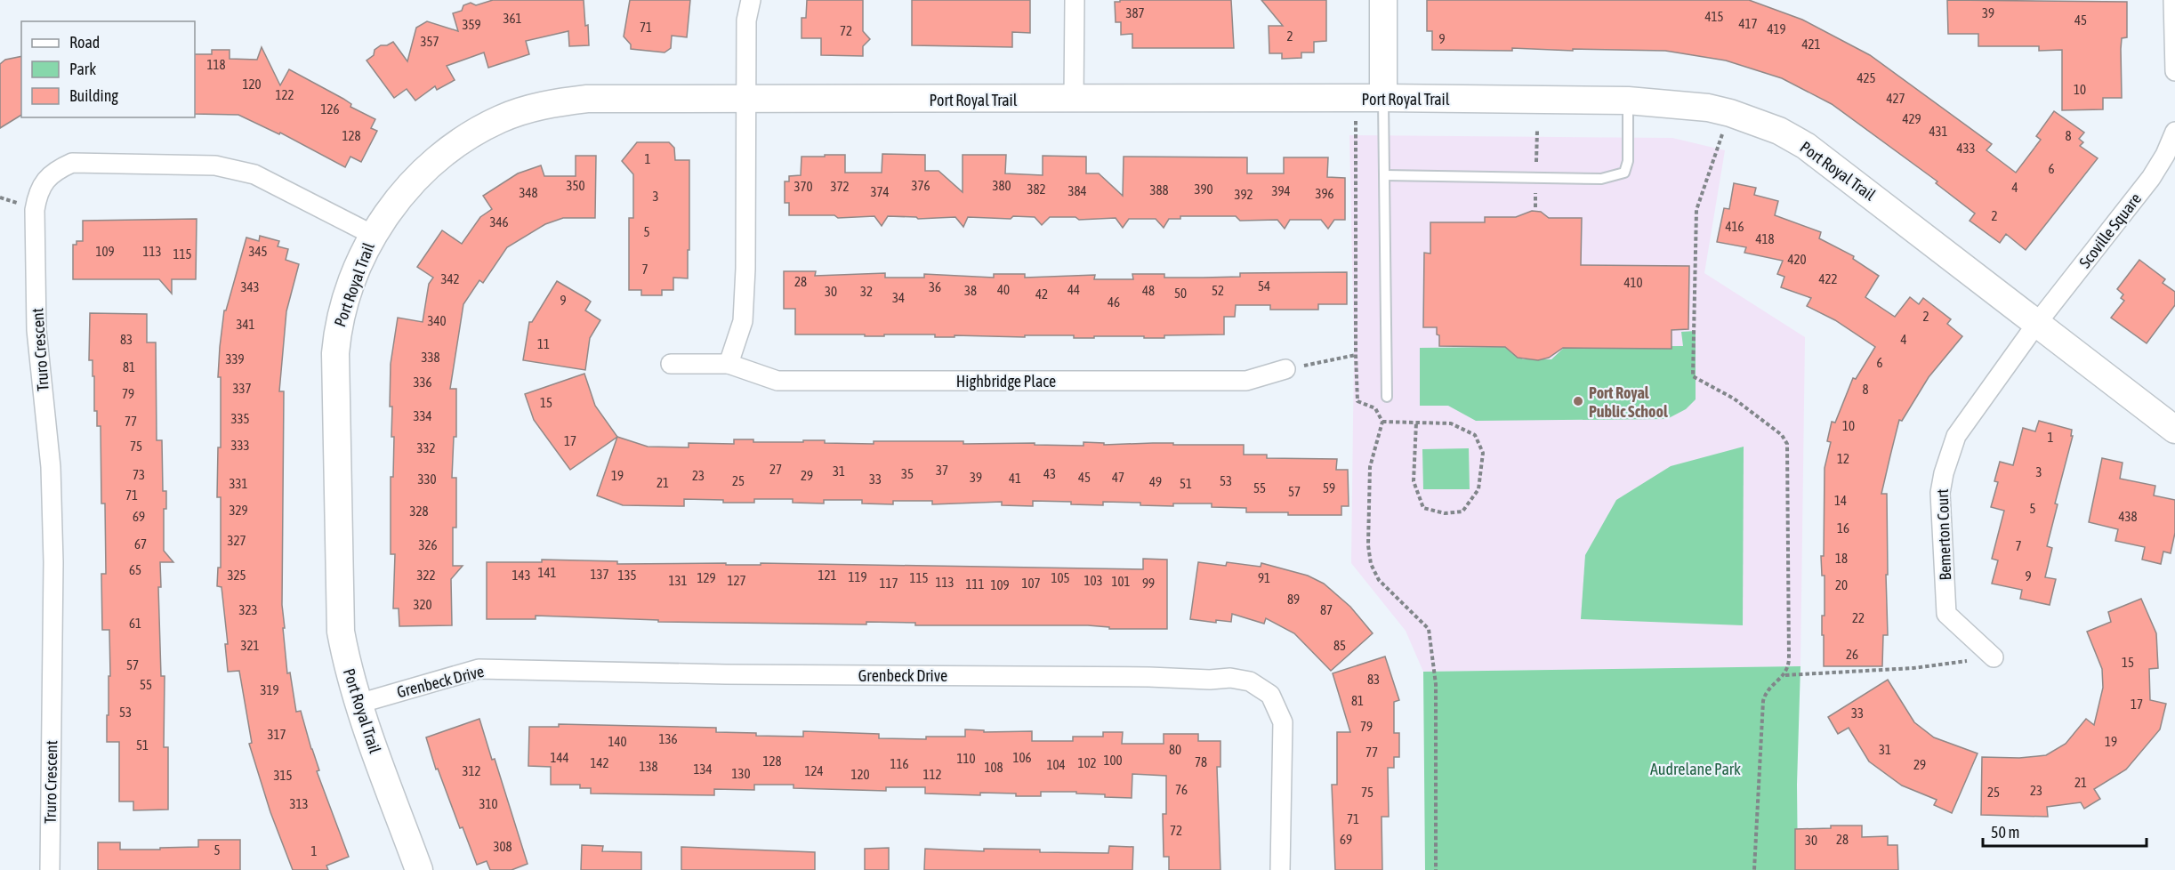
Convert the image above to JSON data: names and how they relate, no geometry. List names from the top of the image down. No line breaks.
{"streets":{"street":["Port Royal Trail","Scoville Square","Truro Crescent","Highbridge Place","Bemerton Court","Grenbeck Drive"]},"crossings":[["Port Royal Trail","Scoville Square"],["Port Royal Trail","Truro Crescent"],["Port Royal Trail","Bemerton Court"],["Port Royal Trail","Grenbeck Drive"],["Scoville Square","Bemerton Court"]],"parks":["Audrelane Park"],"places":["Port Royal Public School"],"house_numbers":["387","39","415","361","45","417","359","71","419","72","2","9","357","421","118","425","120","10","122","427","126","429","431","128","8","433","1","6","350","376","380","370","372","4","382","390","388","384","394","374","348","396","392","3","2","346","416","5","418","109","113","345","115","420","7","342","422","28","410","54","343","36","40","44","38","48","52","30","32","50","42","34","9","46","2","340","341","83","4","11","338","339","6","81","336","337","8","79","15","334","335","77","10","1","17","333","75","332","12","27","37","31","3","35","43","73","19","23","29","39","45","47","41","330","33","25","53","49","21","331","51","55","59","57","71","14","5","329","328","69","438","16","327","67","326","7","18","65","141","137","325","322","143","135","121","9","119","129","115","105","91","131","127","103","101","113","117","107","99","111","109","20","89","320","323","87","22","61","321","85","26","15","57","83","55","319","81","17","53","33","79","317","136","140","19","51","80","31","77","144","106","110","100","128","78","142","102","116","104","29","138","108","134","312","124","130","120","112","315","21","76","23","75","25","313","310","71","72","69","28","30","308","5","1"],"legend":["Road","Park","Building"],"scale_bar":"50 m"}
